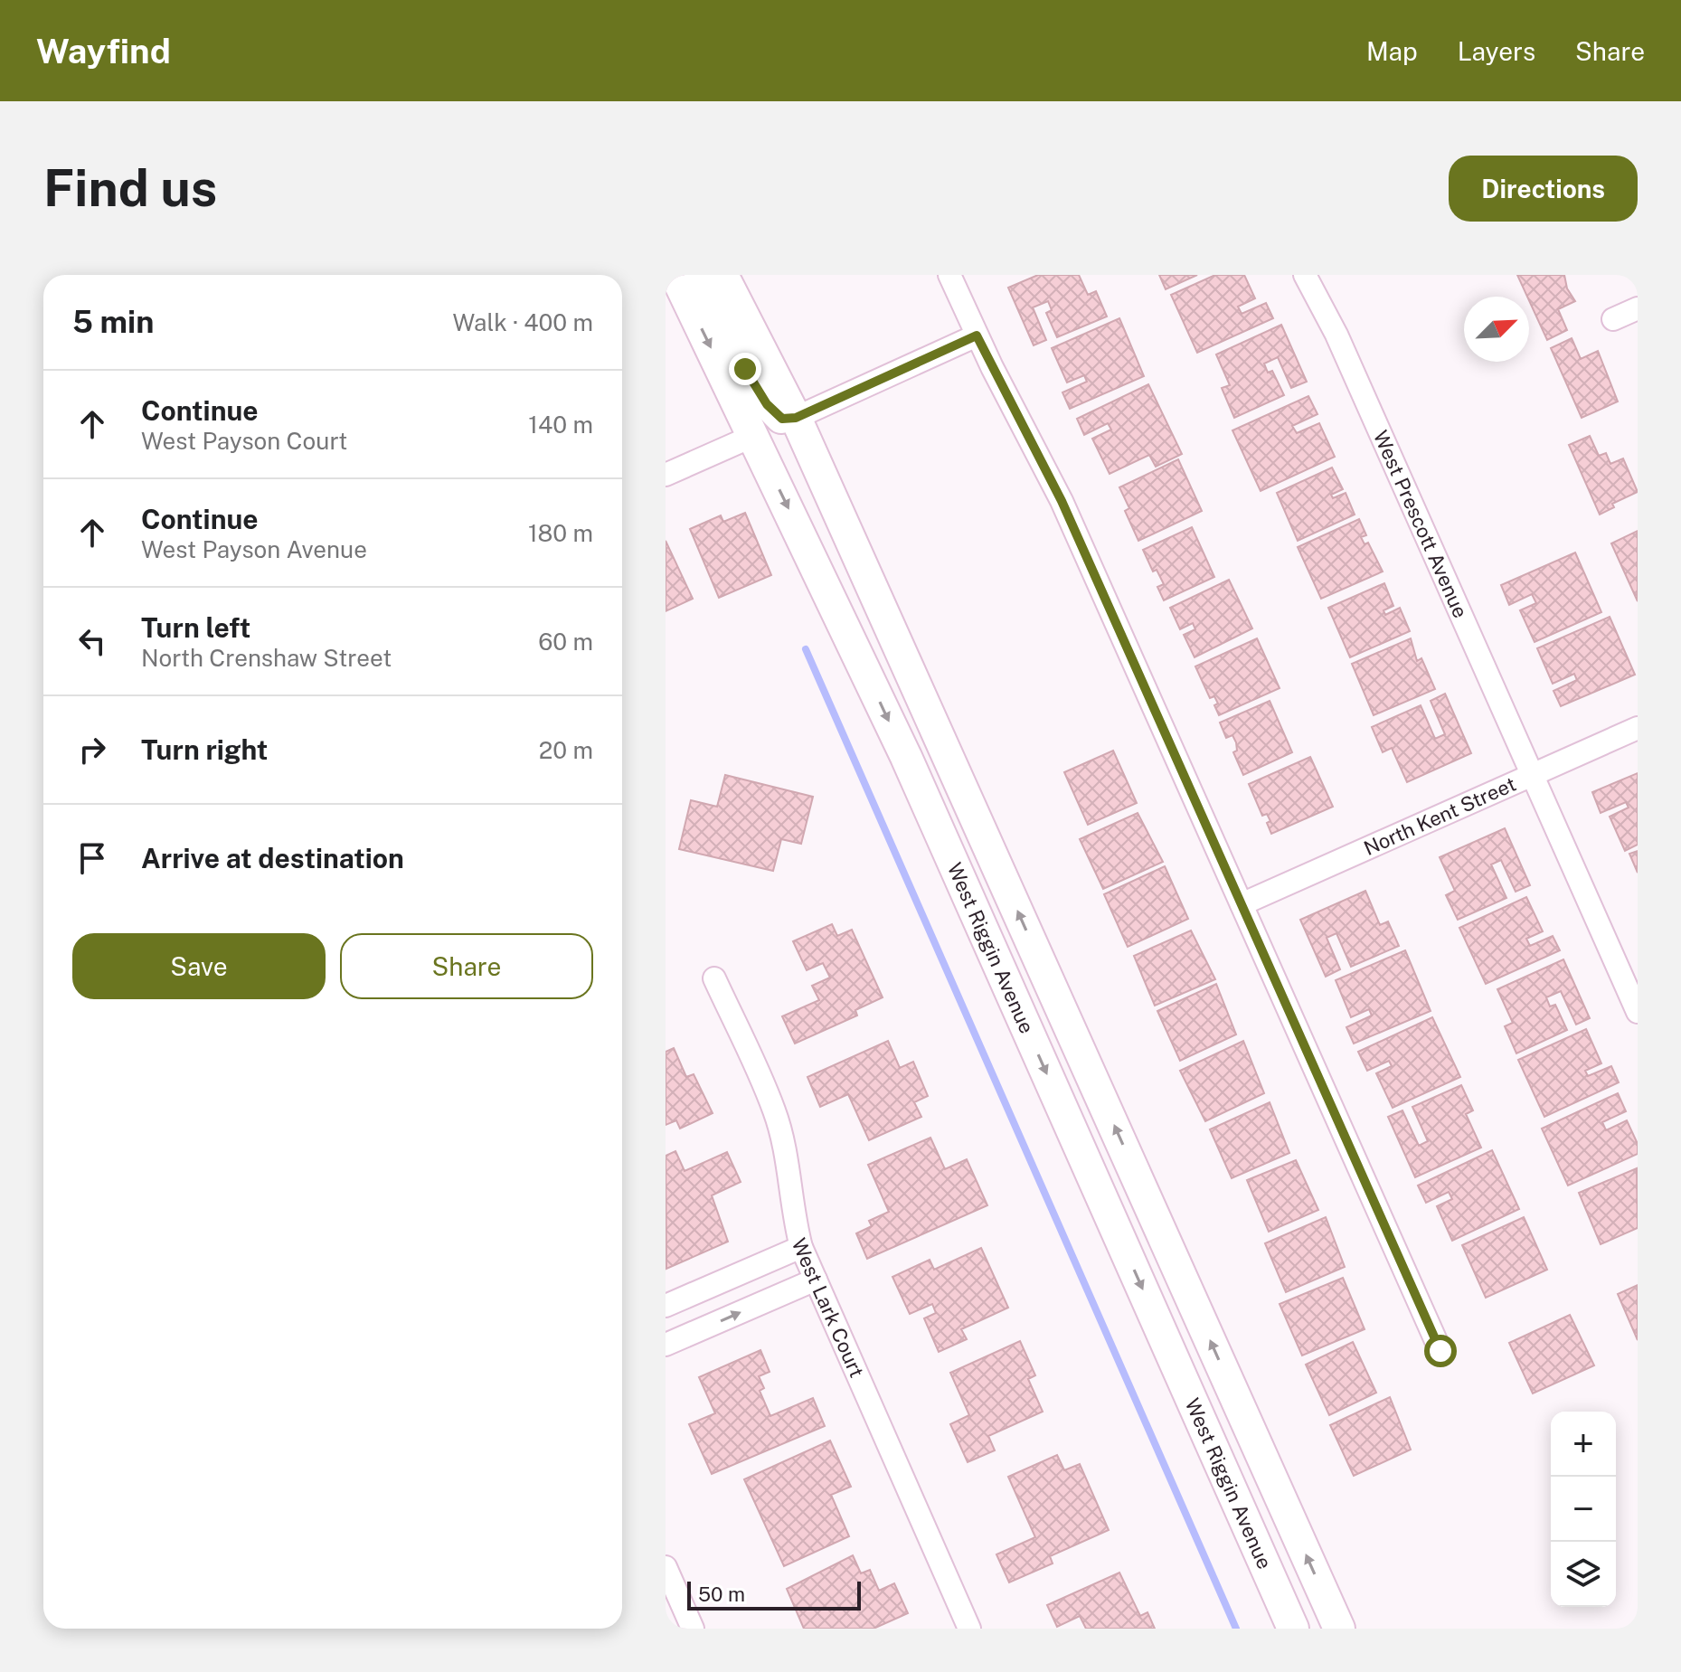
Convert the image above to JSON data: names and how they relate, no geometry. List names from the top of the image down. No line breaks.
{"streets":{"main road":["West Riggin Avenue"],"street":["West Prescott Avenue","North Kent Street","West Lark Court"]},"crossings":[["West Prescott Avenue","North Kent Street"]],"scale_bar":"50 m","north":"top right","page":{"header":"Wayfind","nav":["Map","Layers","Share"],"buttons":["Directions",["Save","Share"]],"title":"Find us","heading":["5 min","Walk · 400 m"],"list":[["Continue","West Payson Court","140 m"],["Continue","West Payson Avenue","180 m"],["Turn left","North Crenshaw Street","60 m"],["Turn right","20 m"],"Arrive at destination"],"map_buttons":["+","−"],"scale":"50 m"}}
